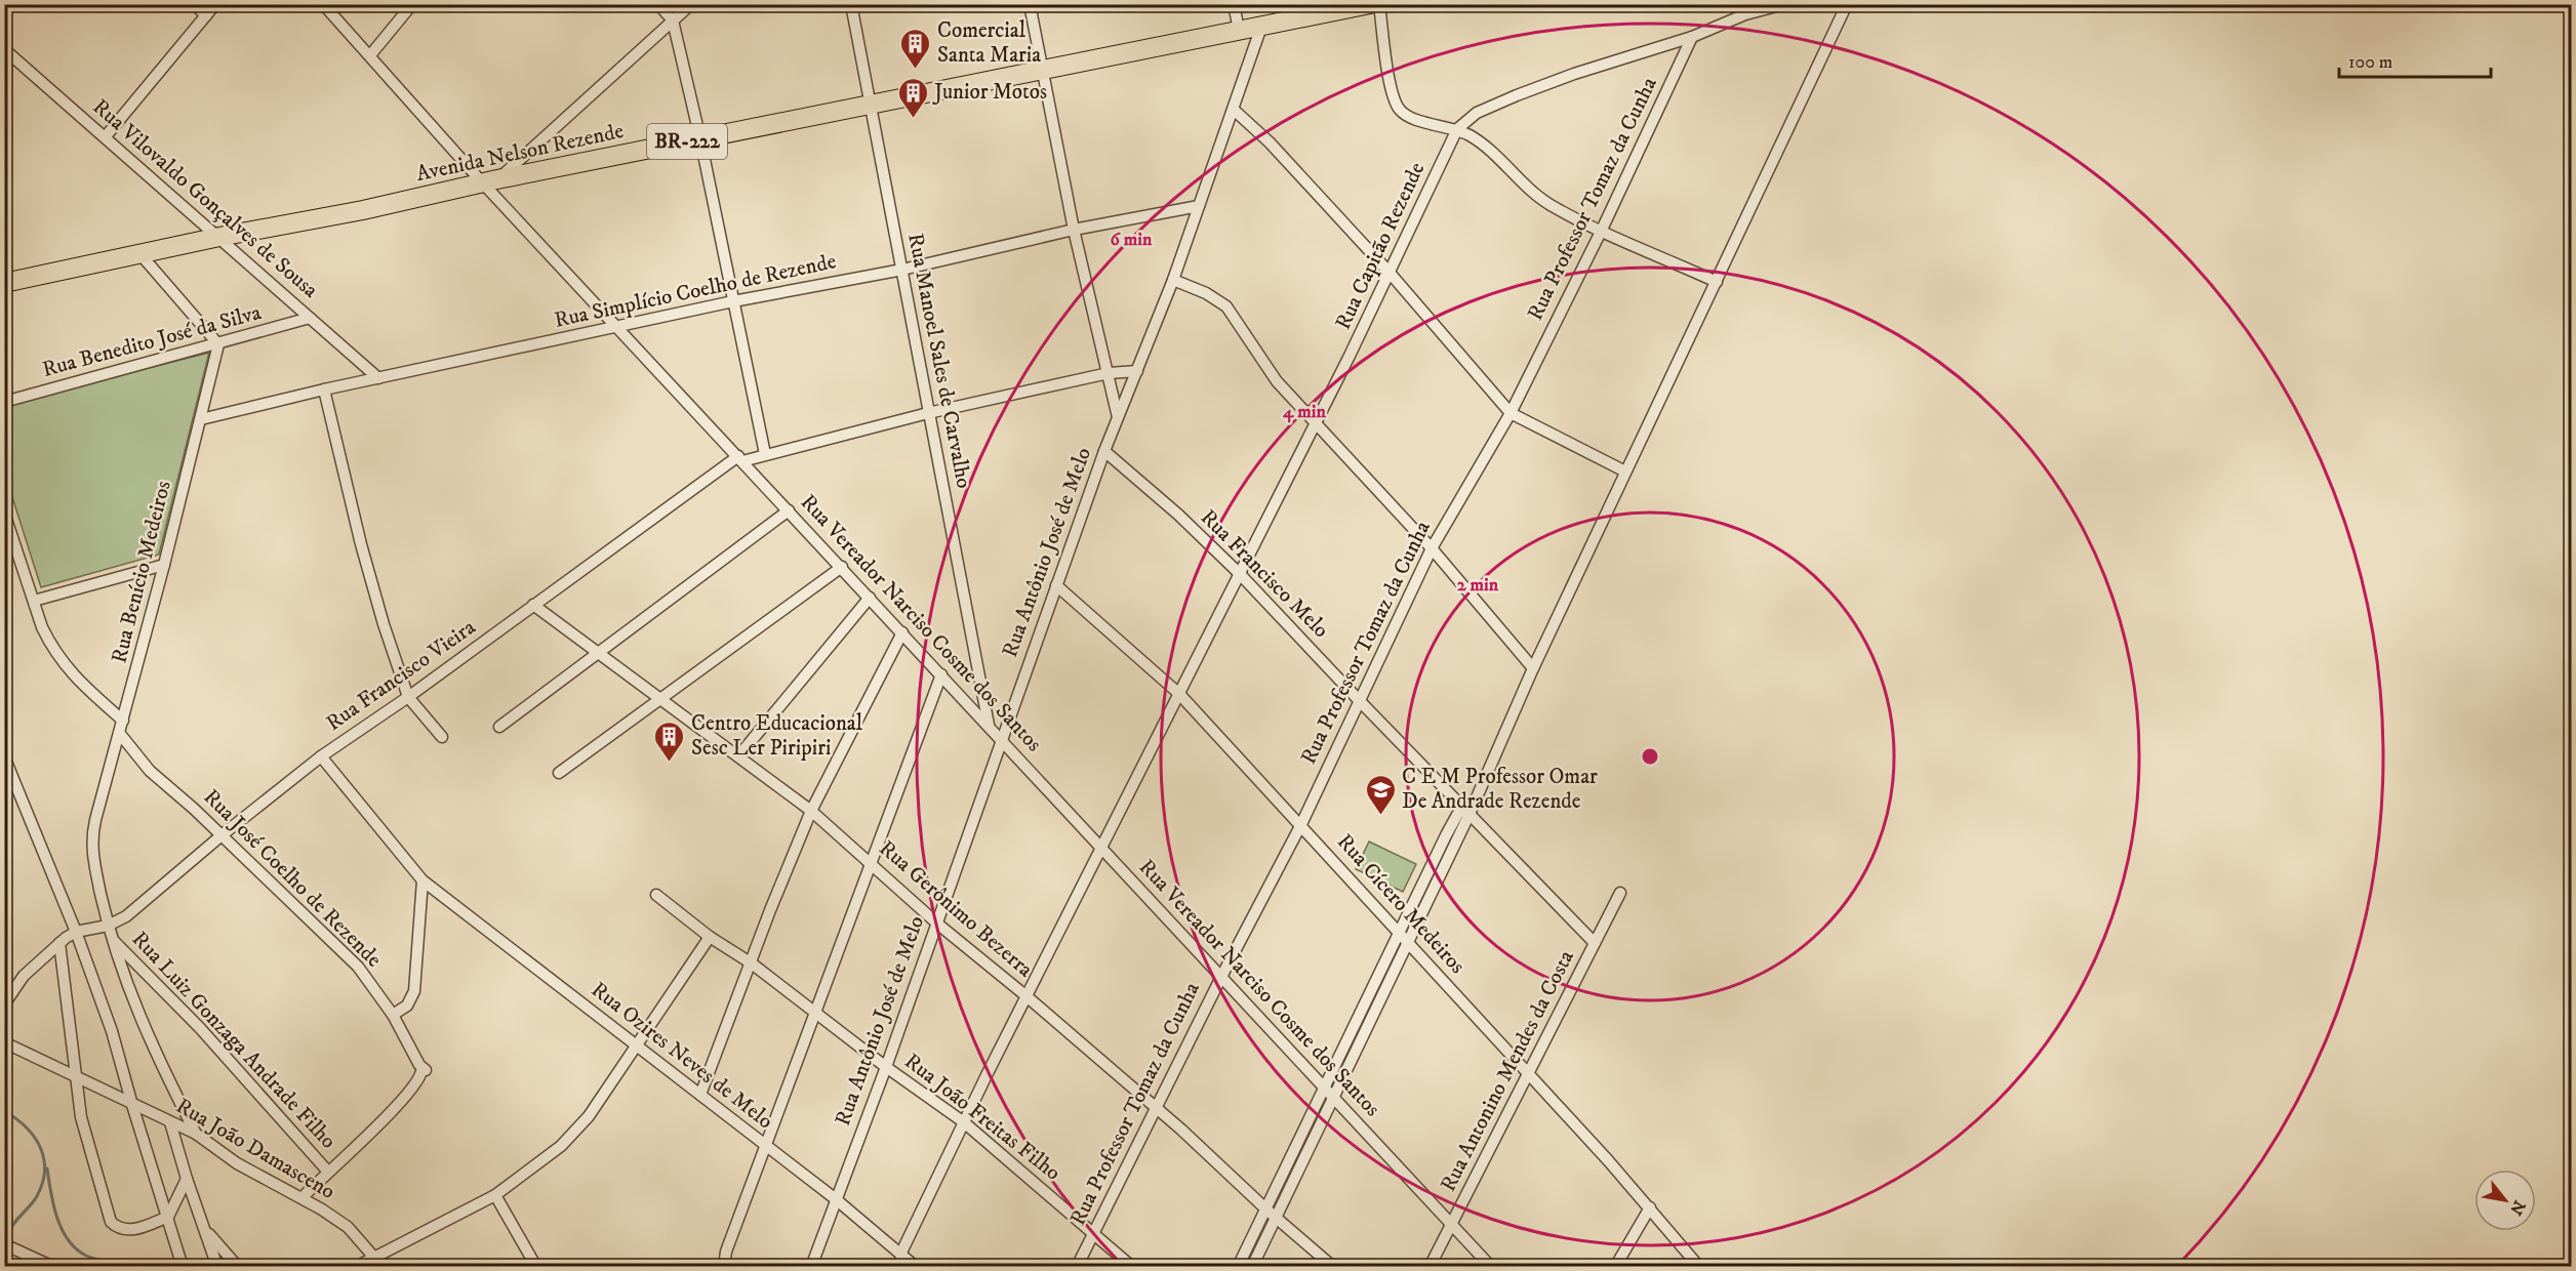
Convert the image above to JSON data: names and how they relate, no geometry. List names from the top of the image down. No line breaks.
{"streets":{"main road":["BR-222","Avenida Nelson Rezende"],"street":["Rua Vilovaldo Gonçalves de Sousa","Rua Professor Tomaz da Cunha","Rua Capitão Rezende","Rua Simplício Coelho de Rezende","Rua Benedito José da Silva","Rua Manoel Sales de Carvalho","Rua Antônio José de Melo","Rua Benício Medeiros","Rua Francisco Melo","Rua Vereador Narciso Cosme dos Santos","Rua Francisco Vieira","Rua José Coelho de Rezende","Rua Cícero Medeiros","Rua Gerônimo Bezerra","Rua Luiz Gonzaga Andrade Filho","Rua Ozires Neves de Melo","Rua Antonino Mendes da Costa","Rua João Freitas Filho","Rua João Damasceno"]},"crossings":[["Avenida Nelson Rezende","Rua Vilovaldo Gonçalves de Sousa"],["Avenida Nelson Rezende","Rua Manoel Sales de Carvalho"],["Avenida Nelson Rezende","Rua Antônio José de Melo"],["Avenida Nelson Rezende","Rua Vereador Narciso Cosme dos Santos"],["Rua Vilovaldo Gonçalves de Sousa","Rua Simplício Coelho de Rezende"],["Rua Vilovaldo Gonçalves de Sousa","Rua Benedito José da Silva"],["Rua Professor Tomaz da Cunha","Rua Capitão Rezende"],["Rua Professor Tomaz da Cunha","Rua Francisco Melo"],["Rua Professor Tomaz da Cunha","Rua Vereador Narciso Cosme dos Santos"],["Rua Professor Tomaz da Cunha","Rua Cícero Medeiros"],["Rua Professor Tomaz da Cunha","Rua Gerônimo Bezerra"],["Rua Professor Tomaz da Cunha","Rua João Freitas Filho"],["Rua Capitão Rezende","Rua Francisco Melo"],["Rua Capitão Rezende","Rua Vereador Narciso Cosme dos Santos"],["Rua Capitão Rezende","Rua Cícero Medeiros"],["Rua Capitão Rezende","Rua Gerônimo Bezerra"],["Rua Capitão Rezende","Rua Ozires Neves de Melo"],["Rua Capitão Rezende","Rua João Freitas Filho"],["Rua Simplício Coelho de Rezende","Rua Manoel Sales de Carvalho"],["Rua Simplício Coelho de Rezende","Rua Antônio José de Melo"],["Rua Simplício Coelho de Rezende","Rua Benício Medeiros"],["Rua Simplício Coelho de Rezende","Rua Vereador Narciso Cosme dos Santos"],["Rua Benedito José da Silva","Rua Benício Medeiros"],["Rua Manoel Sales de Carvalho","Rua Vereador Narciso Cosme dos Santos"],["Rua Manoel Sales de Carvalho","Rua Francisco Vieira"],["Rua Antônio José de Melo","Rua Francisco Melo"],["Rua Antônio José de Melo","Rua Vereador Narciso Cosme dos Santos"],["Rua Antônio José de Melo","Rua Francisco Vieira"],["Rua Antônio José de Melo","Rua Cícero Medeiros"],["Rua Antônio José de Melo","Rua Gerônimo Bezerra"],["Rua Antônio José de Melo","Rua Ozires Neves de Melo"],["Rua Antônio José de Melo","Rua João Freitas Filho"],["Rua Benício Medeiros","Rua Francisco Vieira"],["Rua Benício Medeiros","Rua José Coelho de Rezende"],["Rua Benício Medeiros","Rua Luiz Gonzaga Andrade Filho"],["Rua Benício Medeiros","Rua João Damasceno"],["Rua Francisco Melo","Rua Antonino Mendes da Costa"],["Rua Vereador Narciso Cosme dos Santos","Rua Francisco Vieira"],["Rua Vereador Narciso Cosme dos Santos","Rua Antonino Mendes da Costa"],["Rua Francisco Vieira","Rua José Coelho de Rezende"],["Rua Francisco Vieira","Rua Gerônimo Bezerra"],["Rua Francisco Vieira","Rua Ozires Neves de Melo"],["Rua José Coelho de Rezende","Rua Luiz Gonzaga Andrade Filho"],["Rua Cícero Medeiros","Rua Antonino Mendes da Costa"]],"places":{"building":["Comercial Santa Maria","Junior Motos","Centro Educacional Sesc Ler Piripiri"],"school or university":["C E M Professor Omar De Andrade Rezende"]},"scale_bar":"100 m","north":"bottom right","rings":["6 min","4 min","2 min"]}
